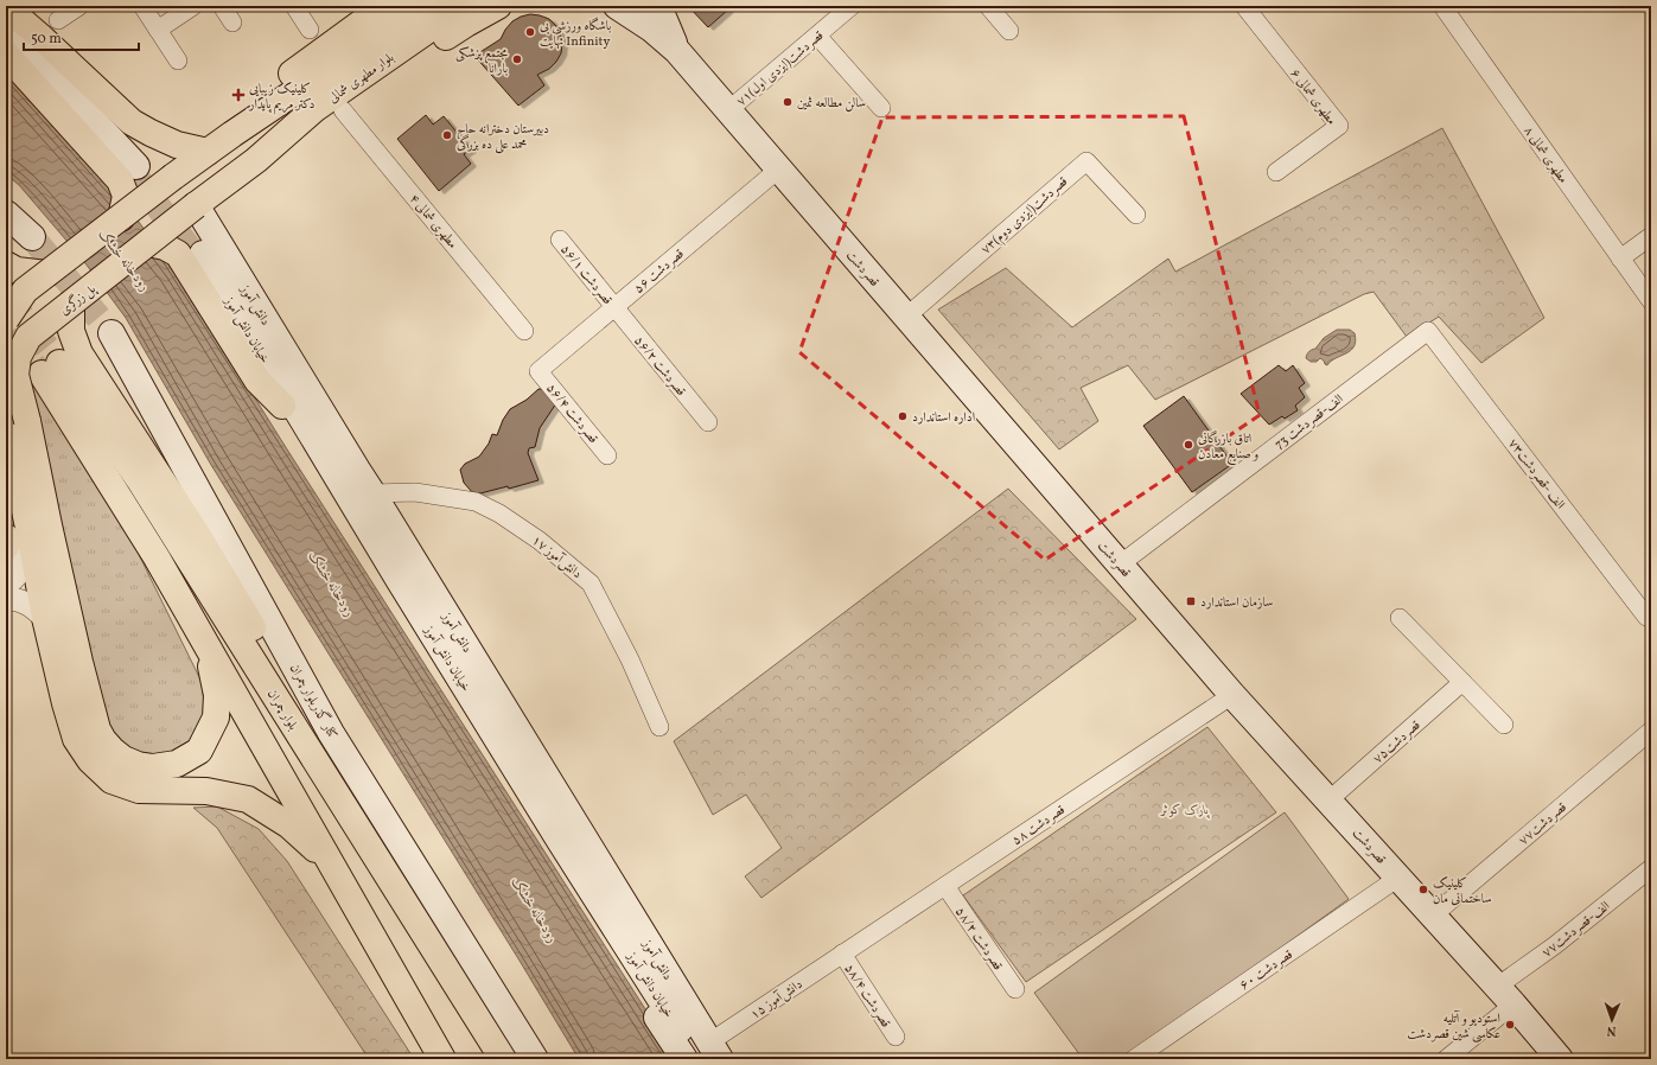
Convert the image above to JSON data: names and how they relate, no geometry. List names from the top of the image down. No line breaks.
{"streets":{"main road":["بلوار مطهرى شمالى","قصردشت","پل زرگری","دانش آموز","خیابان دانش آموز","کنار گذربلوار چمران","بلوار چمران"],"street":["۷۱قصردشت(ایزدی اول)","۶ مطهری شمالی","۸ مطهری شمالی","۷۳قصردشت(ایزدی دوم)","۴ مطهری شمالی","۵۶ قصردشت","۵۶/۱ قصردشت","۵۶/۲ قصردشت","۵۶/۴ قصردشت","73 الف-قصردشت","الف -قصردشت۷۳","دانش‌آموز ۱۷","قصردشت۷۵","قصردشت۷۷","قصردشت ۵۸","۷۷الف-قصردشت","۵۸/۲ قصردشت","۶۰ قصردشت","۵۸/۴ قصردشت","دانش‌آموز ۱۵"]},"crossings":[["۷۱قصردشت(ایزدی اول)","قصردشت"],["بلوار مطهرى شمالى","پل زرگری"],["بلوار مطهرى شمالى","دانش آموز"],["۷۳قصردشت(ایزدی دوم)","قصردشت"],["قصردشت","۵۶ قصردشت"],["قصردشت","73 الف-قصردشت"],["قصردشت","قصردشت۷۵"],["قصردشت","قصردشت۷۷"],["قصردشت","قصردشت ۵۸"],["قصردشت","۷۷الف-قصردشت"],["قصردشت","۶۰ قصردشت"],["۵۶ قصردشت","۵۶/۱ قصردشت"],["۵۶ قصردشت","۵۶/۲ قصردشت"],["۵۶ قصردشت","۵۶/۴ قصردشت"],["۵۶/۱ قصردشت","۵۶/۲ قصردشت"],["پل زرگری","دانش آموز"],["دانش آموز","خیابان دانش آموز"],["دانش آموز","دانش‌آموز ۱۷"],["دانش آموز","دانش‌آموز ۱۵"],["خیابان دانش آموز","دانش‌آموز ۱۵"],["73 الف-قصردشت","الف -قصردشت۷۳"],["قصردشت ۵۸","۵۸/۲ قصردشت"],["قصردشت ۵۸","۵۸/۴ قصردشت"],["قصردشت ۵۸","دانش‌آموز ۱۵"],["۵۸/۴ قصردشت","دانش‌آموز ۱۵"]],"water":["رودخانه خشک"],"parks":["پارک کوثر"],"places":{"other":["باشگاه ورزشی بی نهایت Infinity","مجتمع پزشکی بارانا","سالن مطالعه ثمین","دبیرستان دخترانه حاج محمد علی ده بزرگی","اداره استاندارد","اتاق بازرگانی و صنایع معادن","کلینیک ساختمانی مان","استودیو و آتلیه عکاسی شین قصردشت"],"health":["کلینیک زیبایی دکتر مریم پایدار"],"transit":["سازمان استاندارد"]},"scale_bar":"50 m","north":"bottom"}
